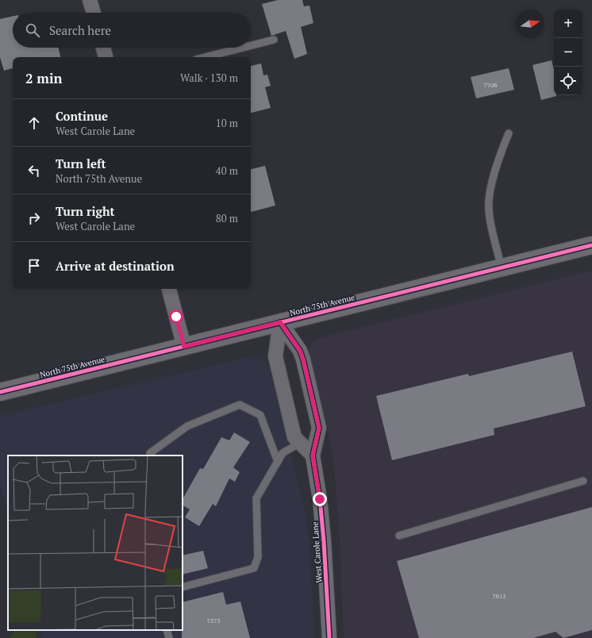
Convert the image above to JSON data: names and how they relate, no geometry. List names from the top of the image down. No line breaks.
{"streets":{"main road":["North 75th Avenue"],"street":["West Carole Lane"]},"crossings":[["North 75th Avenue","West Carole Lane"]],"house_numbers":["7706","7612","7575"],"north":"right","page":{"map_buttons":["+","−"],"search":"Search here","heading":["2 min","Walk · 130 m"],"list":[["Continue","West Carole Lane","10 m"],["Turn left","North 75th Avenue","40 m"],["Turn right","West Carole Lane","80 m"],"Arrive at destination"]}}
